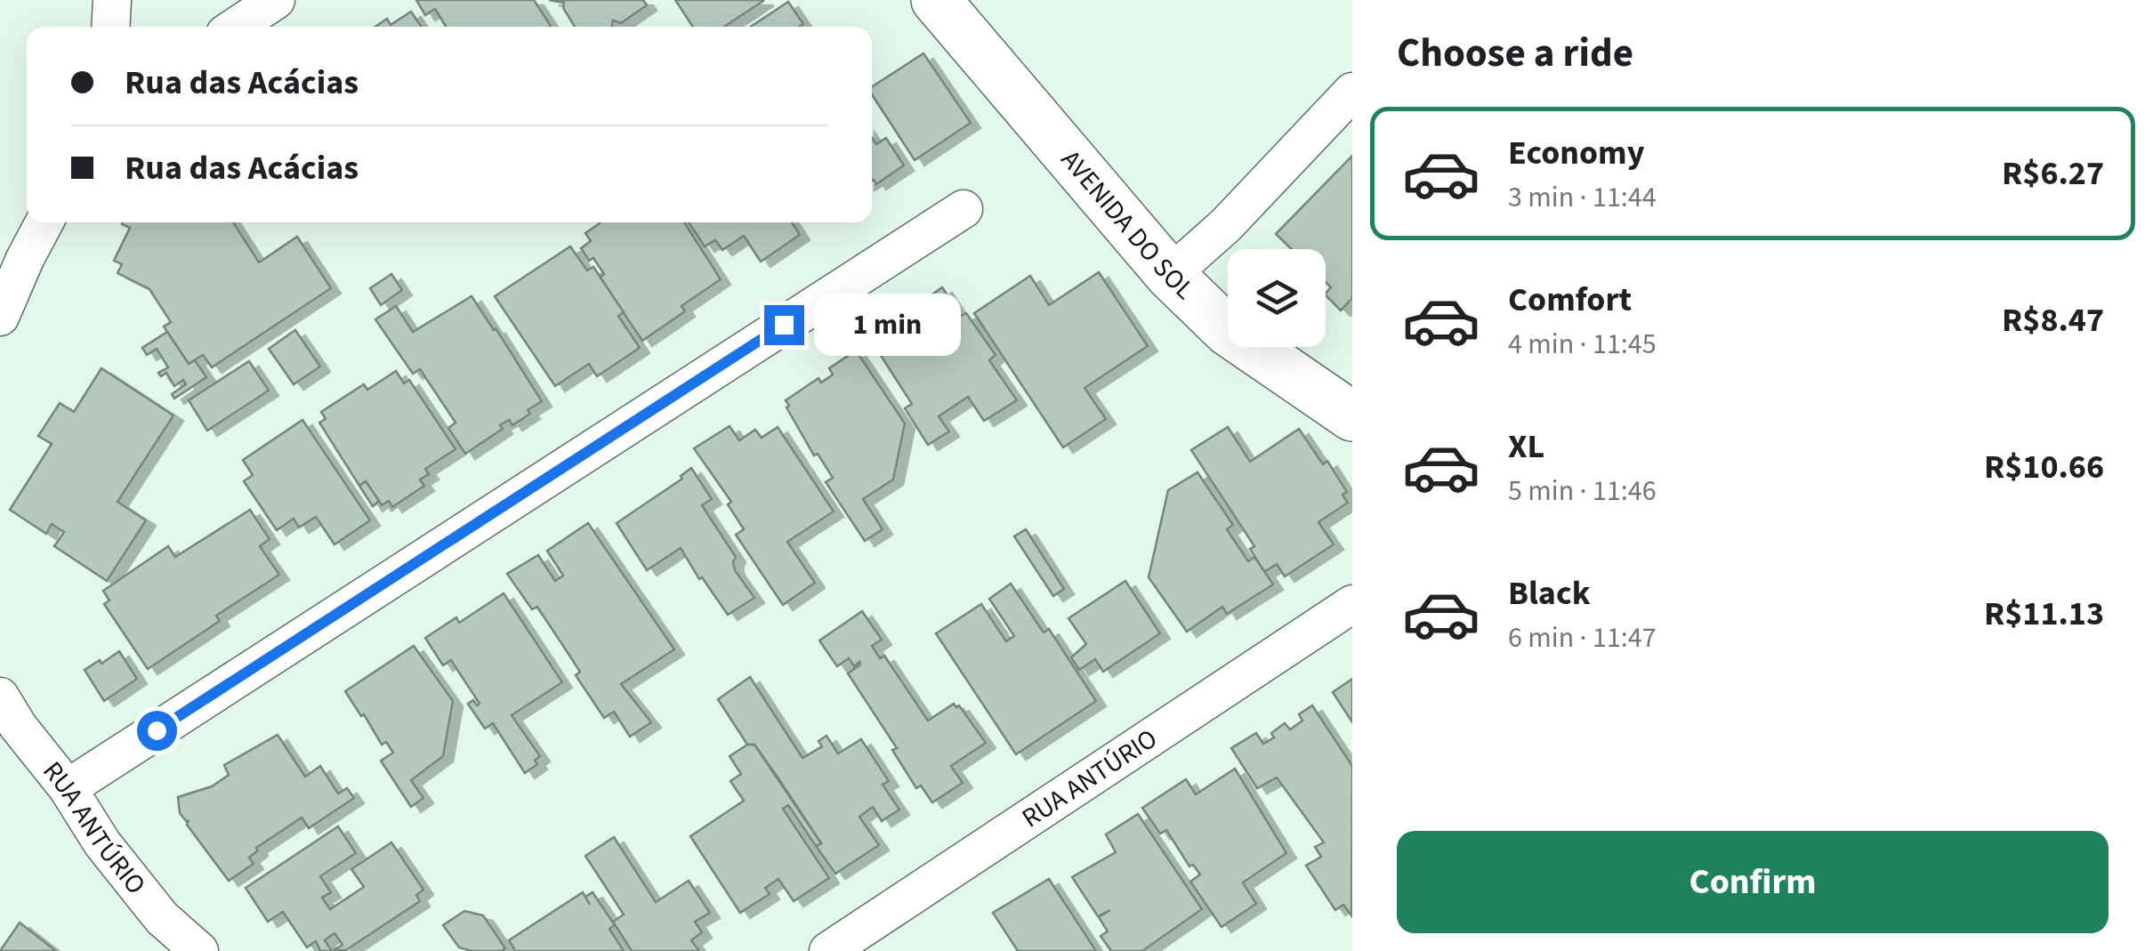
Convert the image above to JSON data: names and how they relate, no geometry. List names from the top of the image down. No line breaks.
{"streets":{"street":["AVENIDA DO SOL","RUA ANTÚRIO"]},"page":{"heading":"Choose a ride","banner":["Rua das Acácias","Rua das Acácias"],"list":[{"name":"Economy","note":"3 min · 11:44","value":"R$6.27"},{"name":"Comfort","note":"4 min · 11:45","value":"R$8.47"},{"name":"XL","note":"5 min · 11:46","value":"R$10.66"},{"name":"Black","note":"6 min · 11:47","value":"R$11.13"}],"bubble":"1 min","buttons":"Confirm"}}
